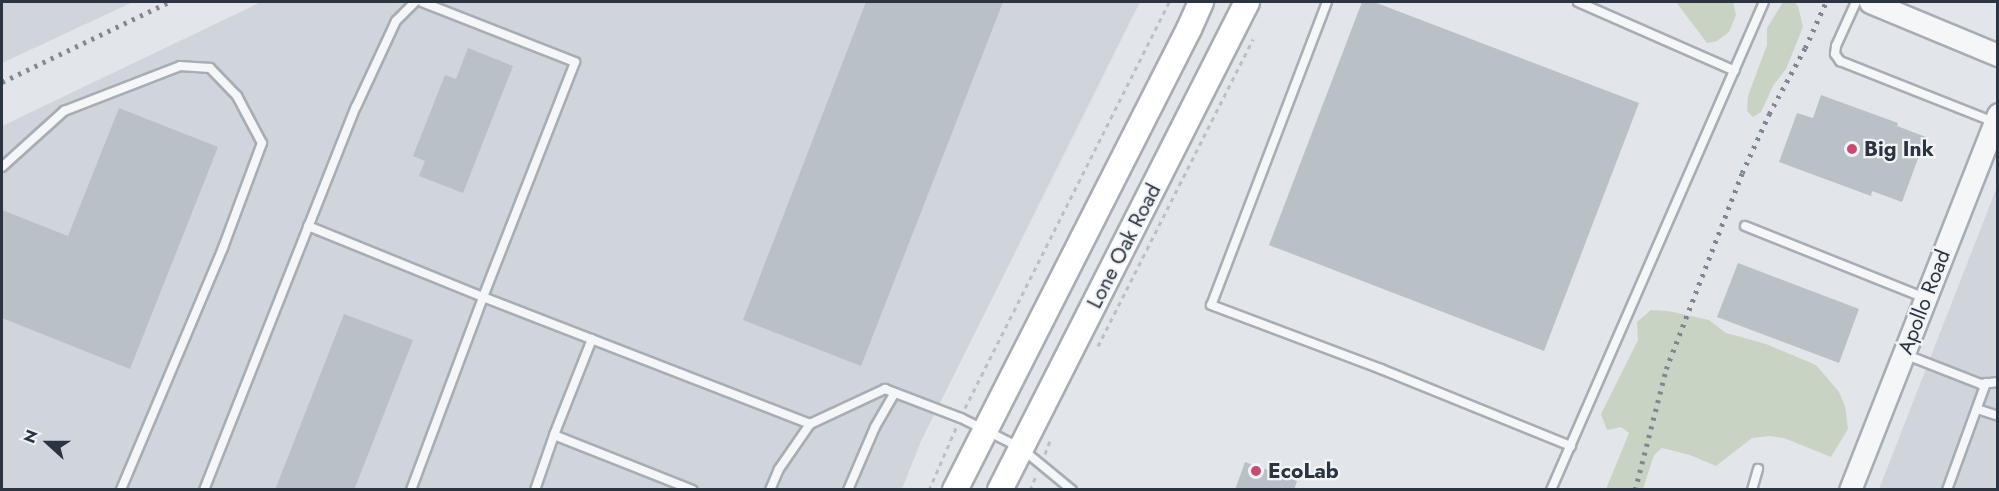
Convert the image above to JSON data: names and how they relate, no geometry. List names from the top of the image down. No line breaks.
{"streets":{"main road":["Lone Oak Road"],"street":["Apollo Road"]},"places":["Big Ink","EcoLab"],"north":"left"}
